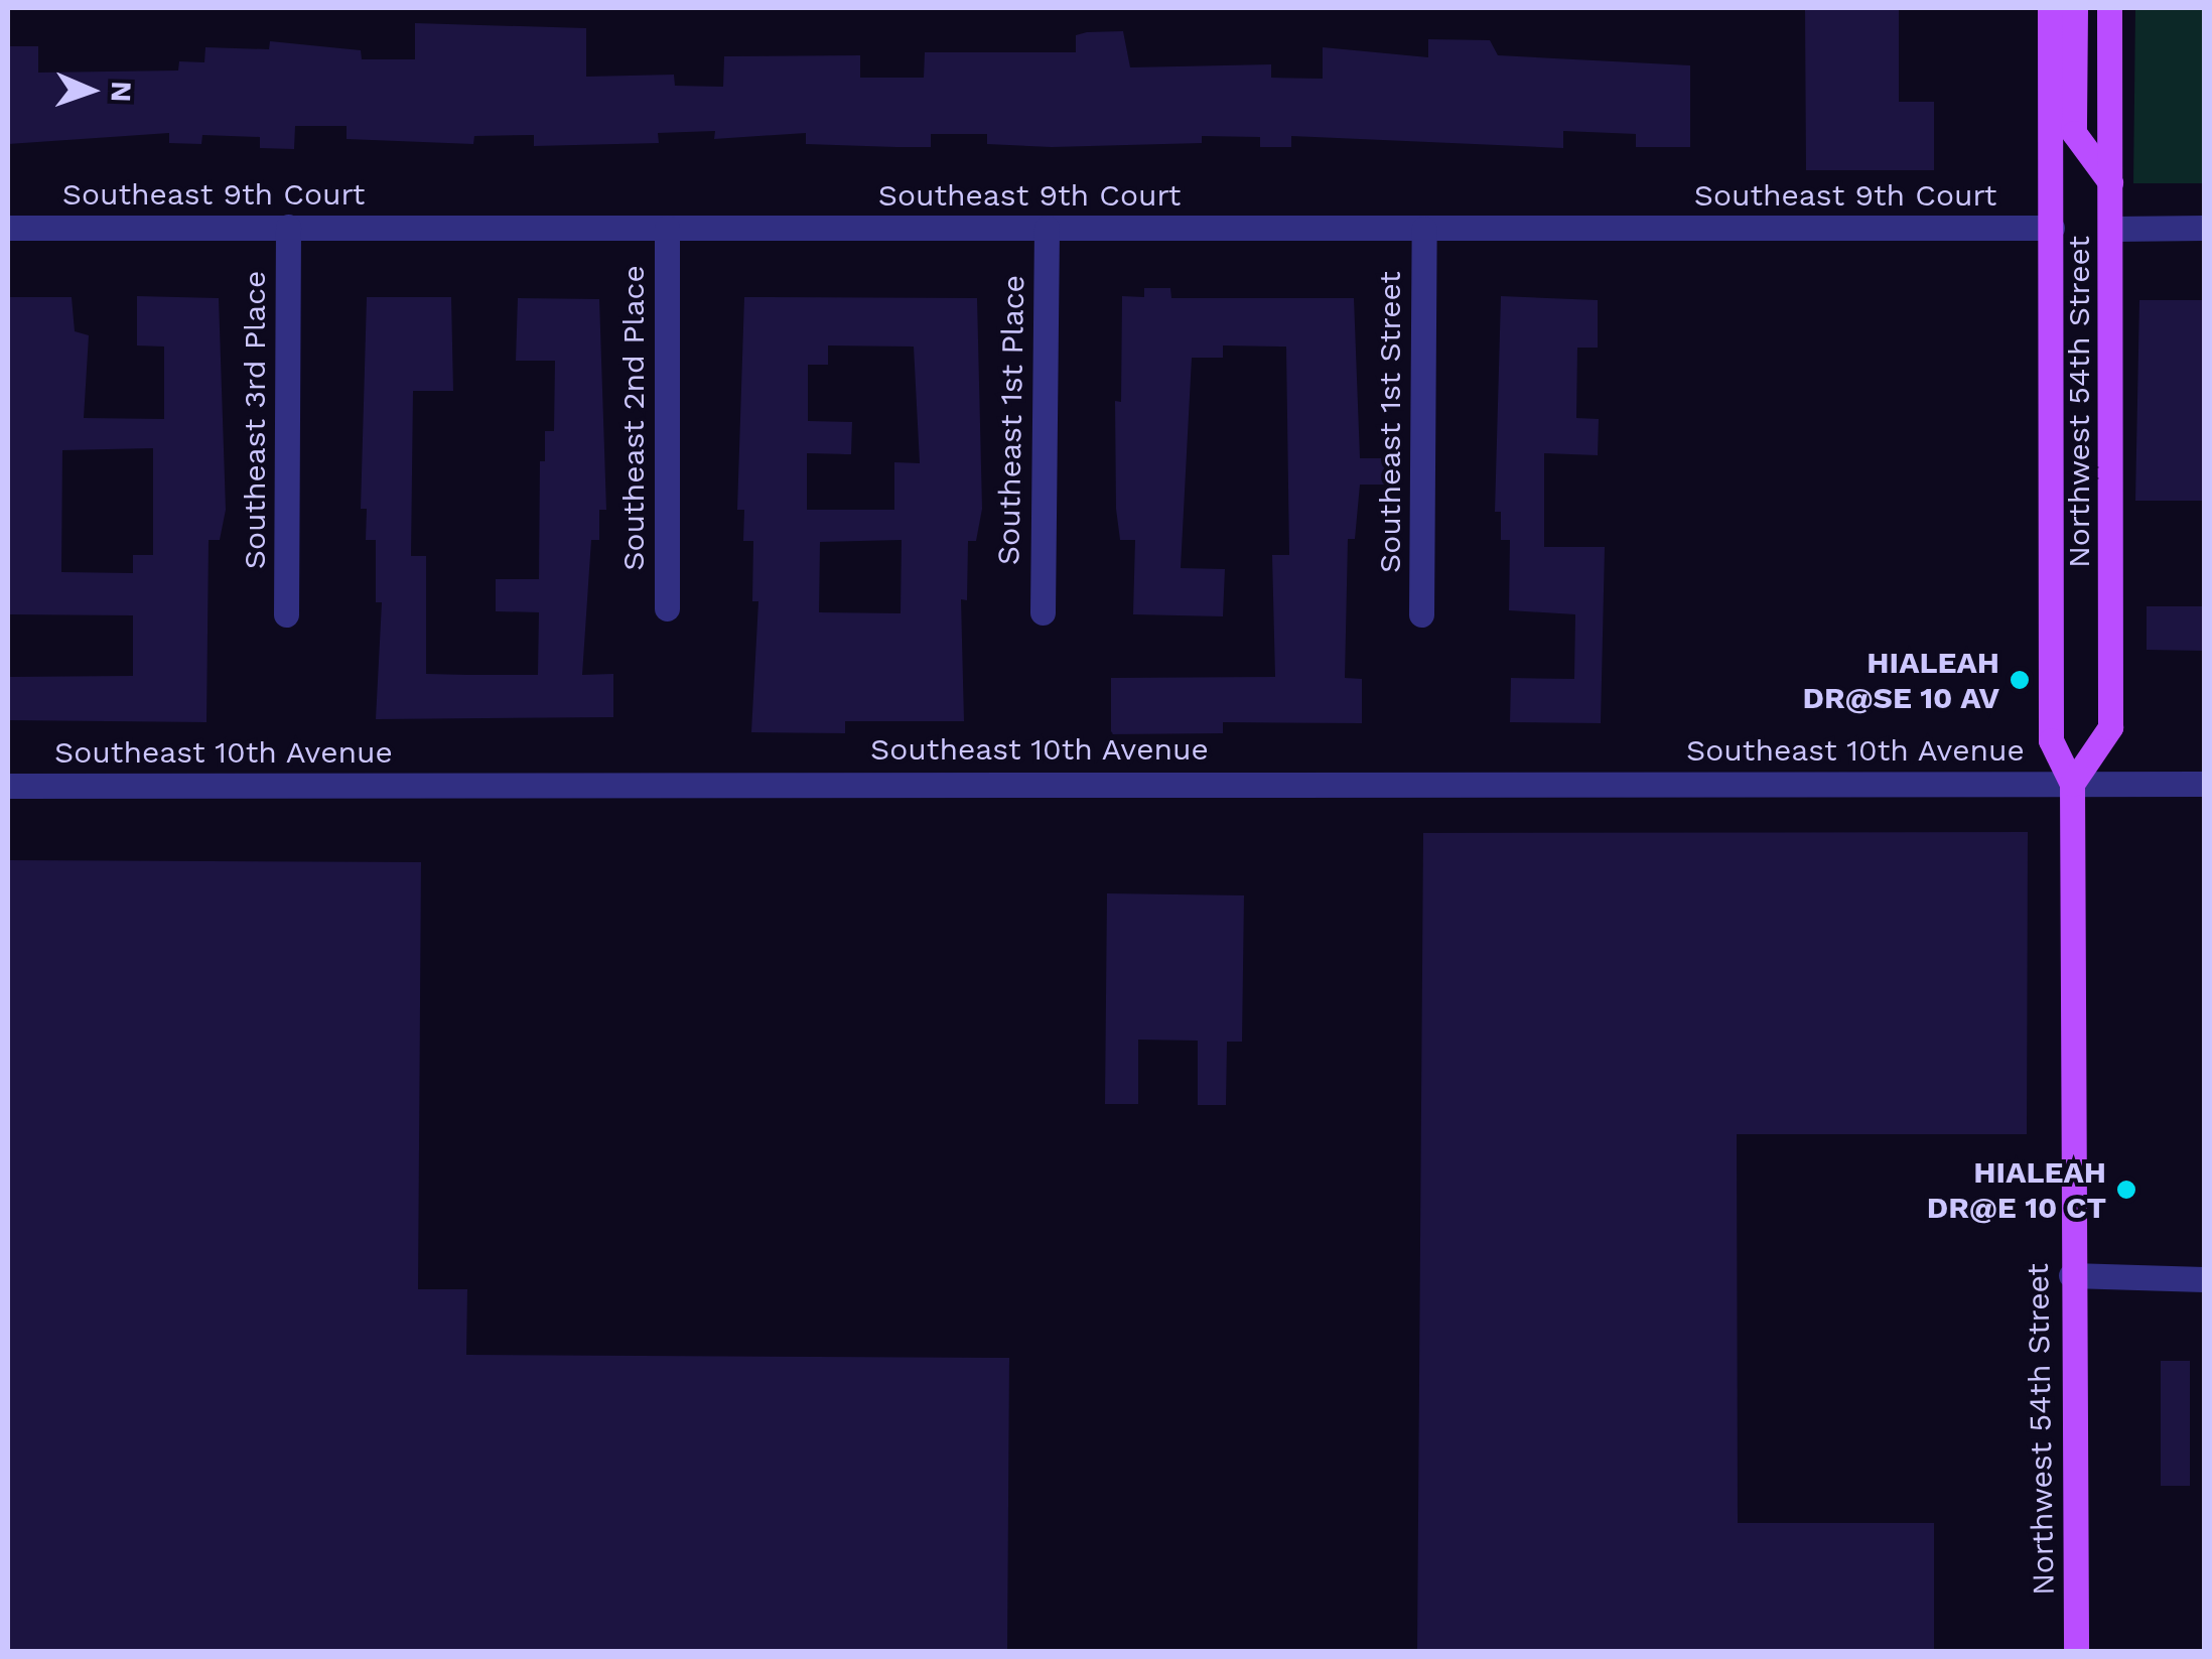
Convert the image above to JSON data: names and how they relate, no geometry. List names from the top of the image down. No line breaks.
{"streets":{"main road":["Northwest 54th Street"],"street":["Southeast 9th Court","Southeast 2nd Place","Southeast 3rd Place","Southeast 1st Place","Southeast 1st Street","Southeast 10th Avenue"]},"crossings":[["Southeast 9th Court","Northwest 54th Street"],["Southeast 9th Court","Southeast 2nd Place"],["Southeast 9th Court","Southeast 3rd Place"],["Southeast 9th Court","Southeast 1st Place"],["Southeast 9th Court","Southeast 1st Street"],["Northwest 54th Street","Southeast 10th Avenue"]],"places":["HIALEAH DR@SE 10 AV","HIALEAH DR@E 10 CT"],"north":"right"}
